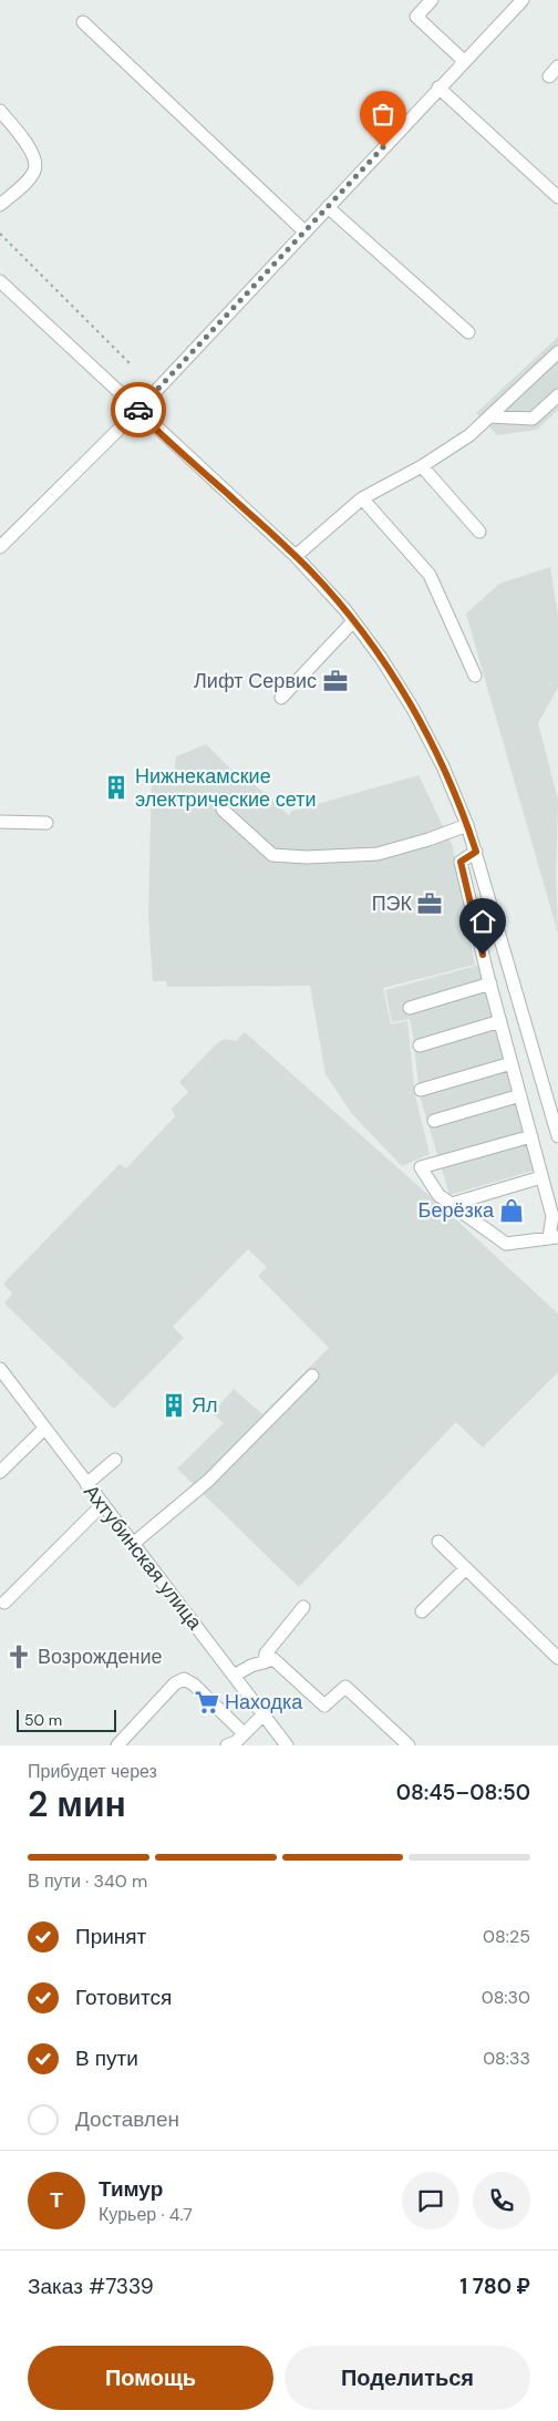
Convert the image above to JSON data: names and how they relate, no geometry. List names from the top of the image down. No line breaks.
{"streets":{"street":["Ахтубинская улица"]},"places":{"office":["Лифт Сервис","ПЭК"],"building":["Нижнекамские электрические сети","Ял"],"shop":["Берёзка"],"church":["Возрождение"],"supermarket":["Находка"]},"scale_bar":"50 m","page":{"scale":"50 m","heading":["2 мин","Прибудет через","08:45–08:50"],"panel":["Тимур","Курьер · 4.7","Заказ #7339","1 780 ₽"],"bar":"В пути · 340 m","list":[["Принят","08:25"],["Готовится","08:30"],["В пути","08:33"],"Доставлен"],"round":"Т","buttons":["Помощь","Поделиться"]}}
